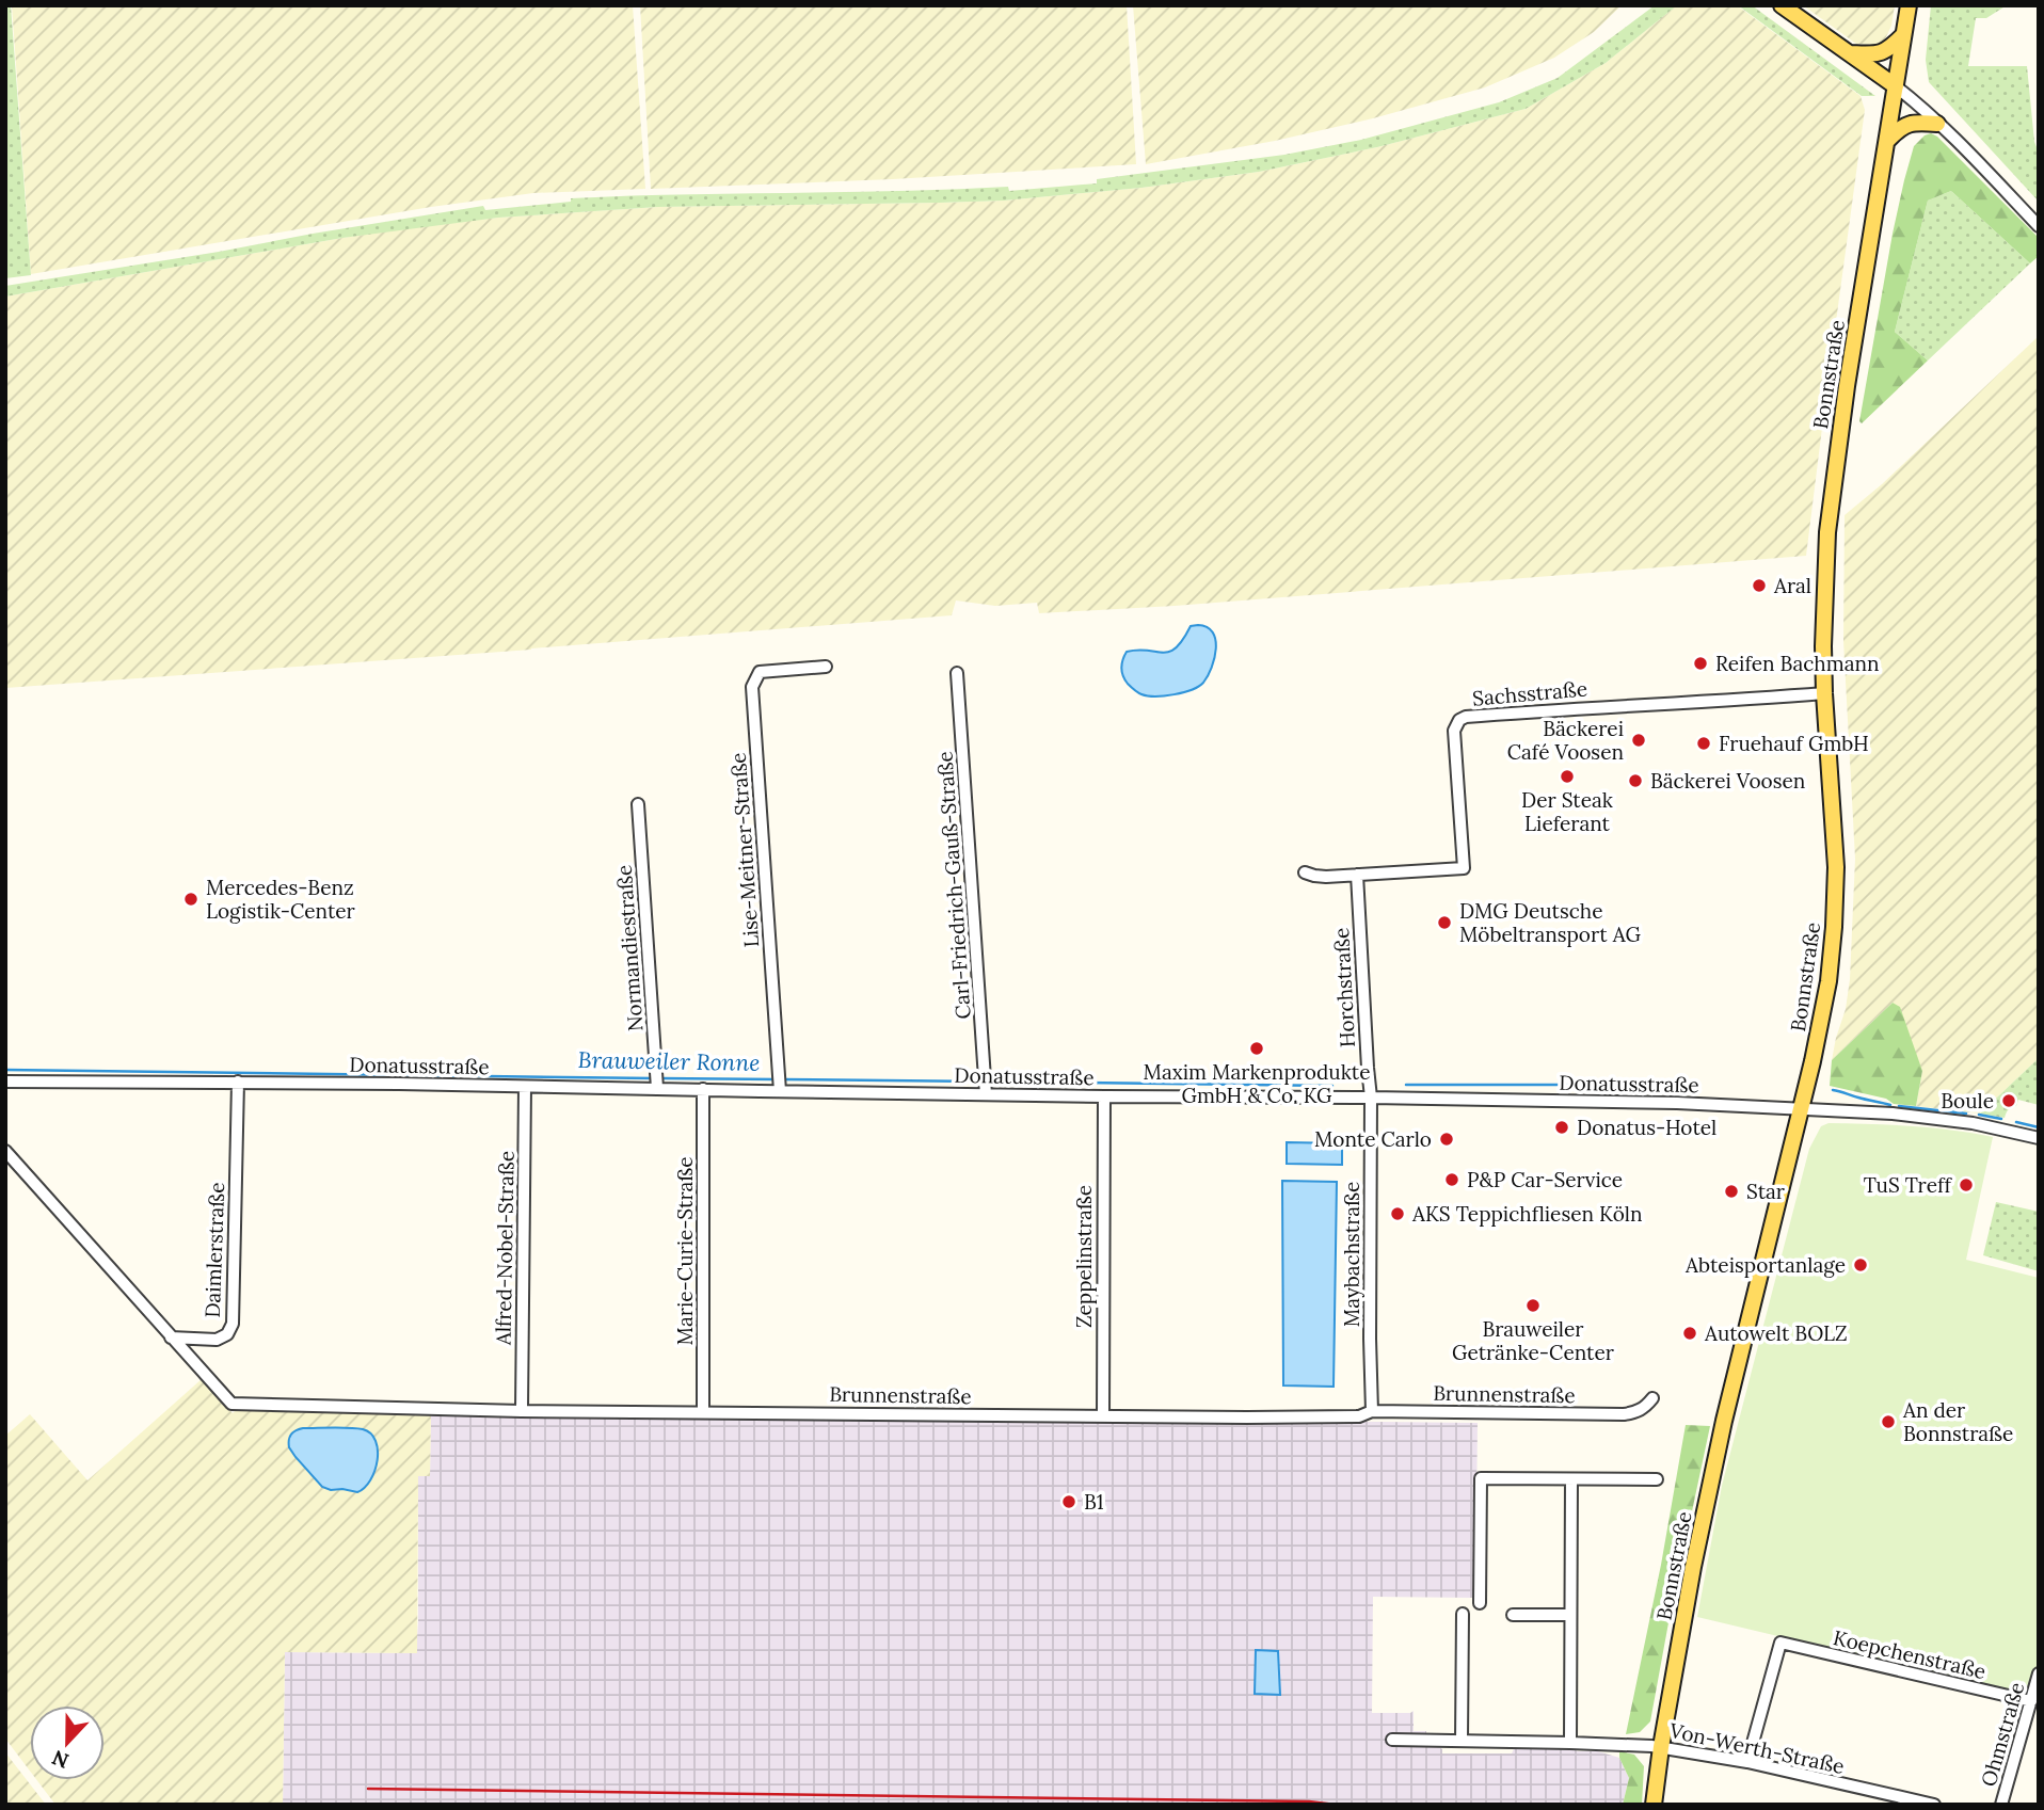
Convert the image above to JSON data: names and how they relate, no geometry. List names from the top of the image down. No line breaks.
{"streets":{"main road":["Bonnstraße"],"street":["Sachsstraße","Lise-Meitner-Straße","Carl-Friedrich-Gauß-Straße","Normandiestraße","Horchstraße","Donatusstraße","Alfred-Nobel-Straße","Daimlerstraße","Marie-Curie-Straße","Maybachstraße","Zeppelinstraße","Brunnenstraße","Koepchenstraße","Ohmstraße","Von-Werth-Straße"]},"crossings":[["Bonnstraße","Sachsstraße"],["Bonnstraße","Donatusstraße"],["Bonnstraße","Von-Werth-Straße"],["Sachsstraße","Horchstraße"],["Lise-Meitner-Straße","Donatusstraße"],["Carl-Friedrich-Gauß-Straße","Donatusstraße"],["Normandiestraße","Donatusstraße"],["Horchstraße","Donatusstraße"],["Horchstraße","Maybachstraße"],["Donatusstraße","Alfred-Nobel-Straße"],["Donatusstraße","Daimlerstraße"],["Donatusstraße","Marie-Curie-Straße"],["Donatusstraße","Maybachstraße"],["Donatusstraße","Zeppelinstraße"],["Alfred-Nobel-Straße","Brunnenstraße"],["Daimlerstraße","Brunnenstraße"],["Marie-Curie-Straße","Brunnenstraße"],["Maybachstraße","Brunnenstraße"],["Zeppelinstraße","Brunnenstraße"],["Koepchenstraße","Ohmstraße"],["Koepchenstraße","Von-Werth-Straße"]],"water":["Brauweiler Ronne"],"places":["Aral","Reifen Bachmann","Bäckerei Café Voosen","Fruehauf GmbH","Der Steak Lieferant","Bäckerei Voosen","Mercedes-Benz Logistik-Center","DMG Deutsche Möbeltransport AG","Maxim Markenprodukte GmbH & Co. KG","Boule","Donatus-Hotel","Monte Carlo","P&P Car-Service","TuS Treff","Star","AKS Teppichfliesen Köln","Abteisportanlage","Brauweiler Getränke-Center","Autowelt BOLZ","An der Bonnstraße","B1"],"north":"bottom"}
